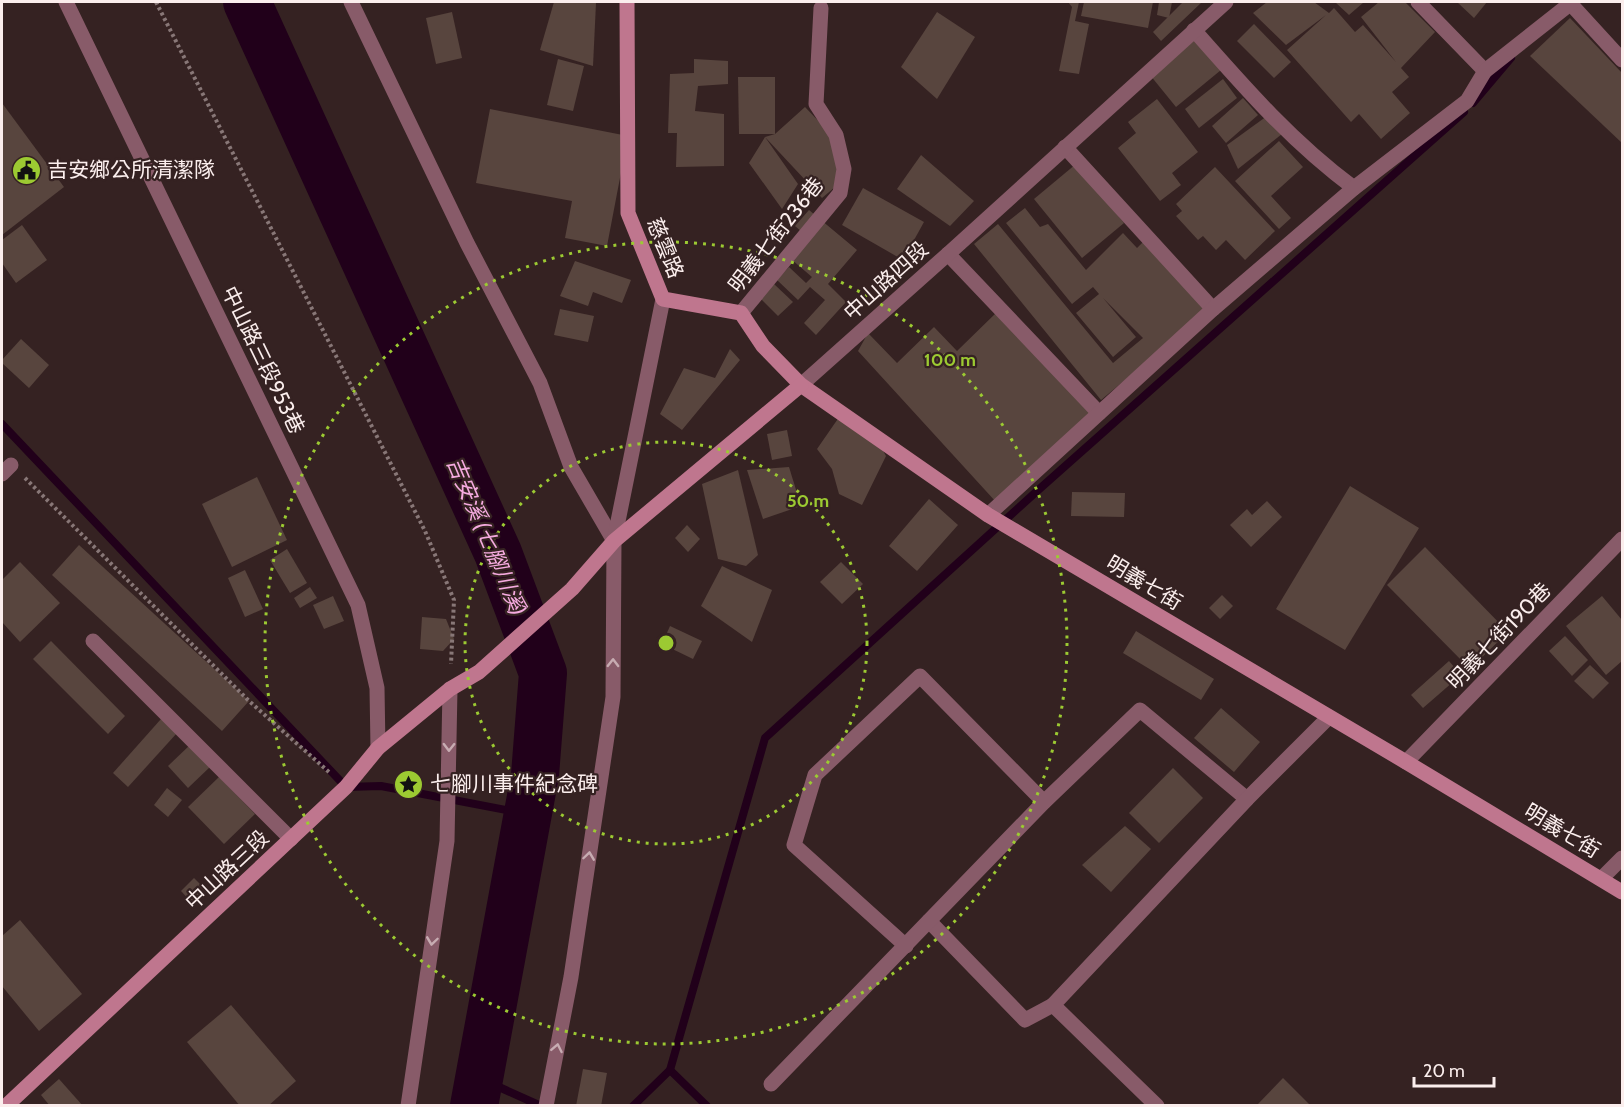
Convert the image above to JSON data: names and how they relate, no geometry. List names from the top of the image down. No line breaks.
{"streets":{"street":["明義七街236巷","慈雲路","中山路四段","中山路三段953巷","明義七街","明義七街190巷","中山路三段"]},"crossings":[["明義七街236巷","明義七街"],["慈雲路","中山路四段"],["中山路四段","明義七街"],["中山路四段","中山路三段"],["中山路三段953巷","中山路三段"],["明義七街","明義七街190巷"]],"one_way":["慈雲路"],"water":["吉安溪 (七腳川溪)"],"places":{"public building":["吉安鄉公所清潔隊"],"place":["七腳川事件紀念碑"]},"scale_bar":"20 m","rings":["100 m","50 m"]}
